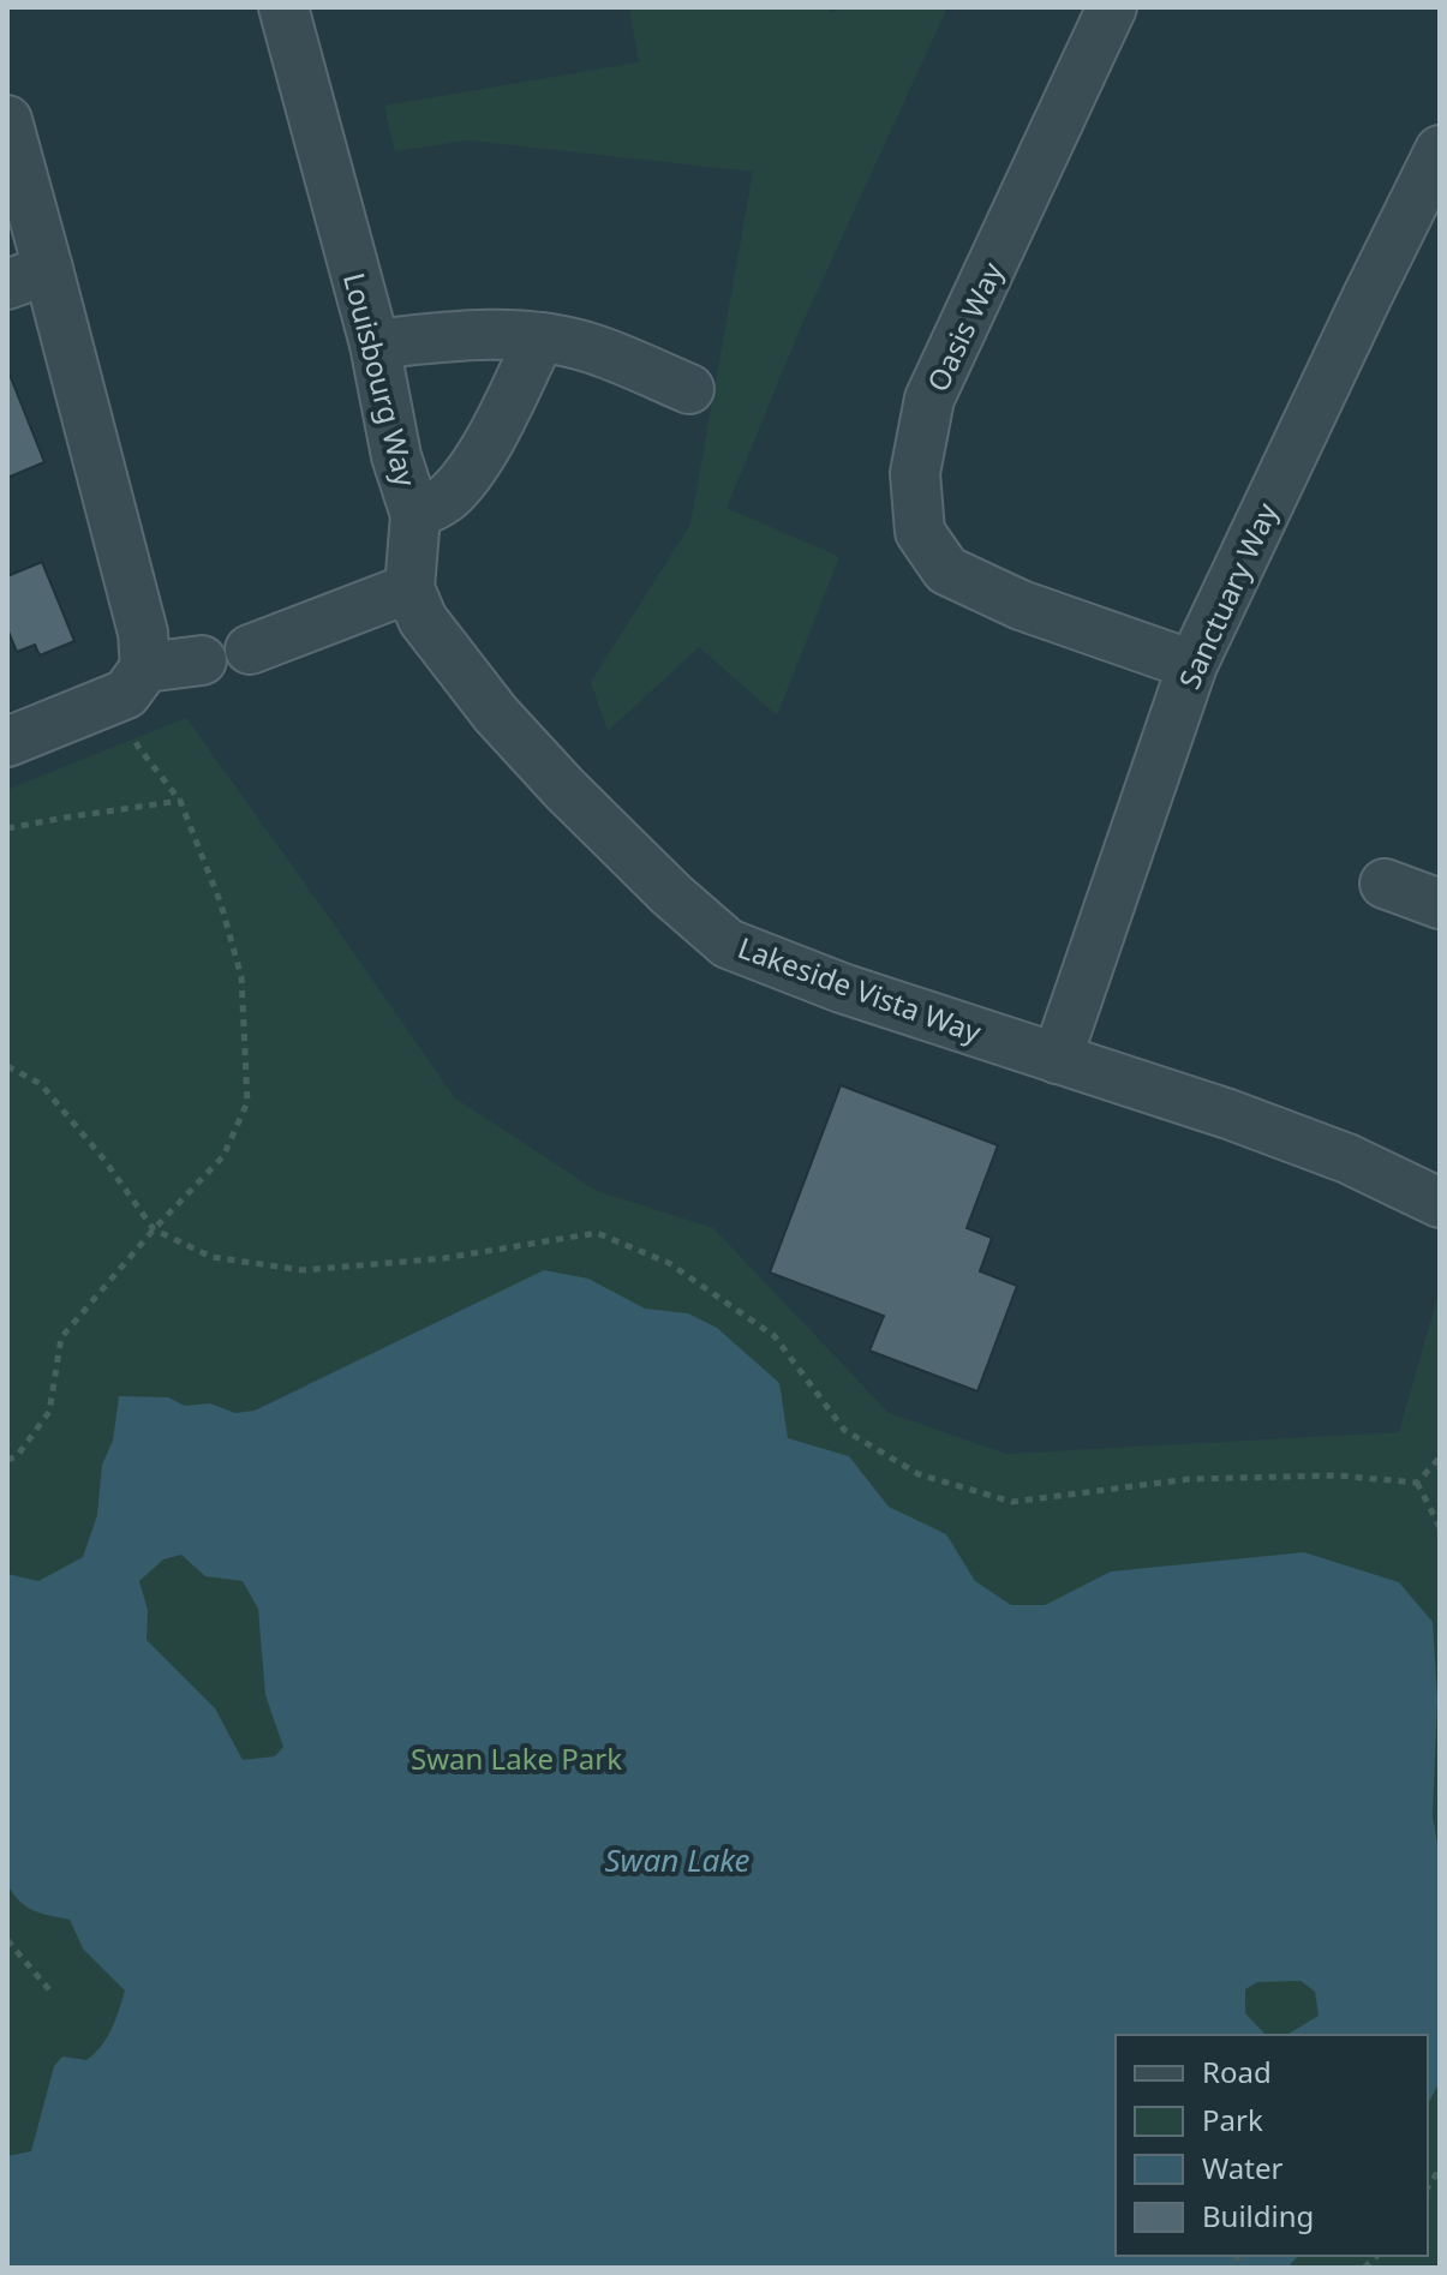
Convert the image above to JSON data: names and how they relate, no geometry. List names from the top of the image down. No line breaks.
{"streets":{"street":["Oasis Way","Louisbourg Way","Sanctuary Way","Lakeside Vista Way"]},"crossings":[["Oasis Way","Sanctuary Way"],["Louisbourg Way","Lakeside Vista Way"],["Sanctuary Way","Lakeside Vista Way"]],"water":["Swan Lake"],"parks":["Swan Lake Park"],"legend":["Road","Park","Water","Building"]}
